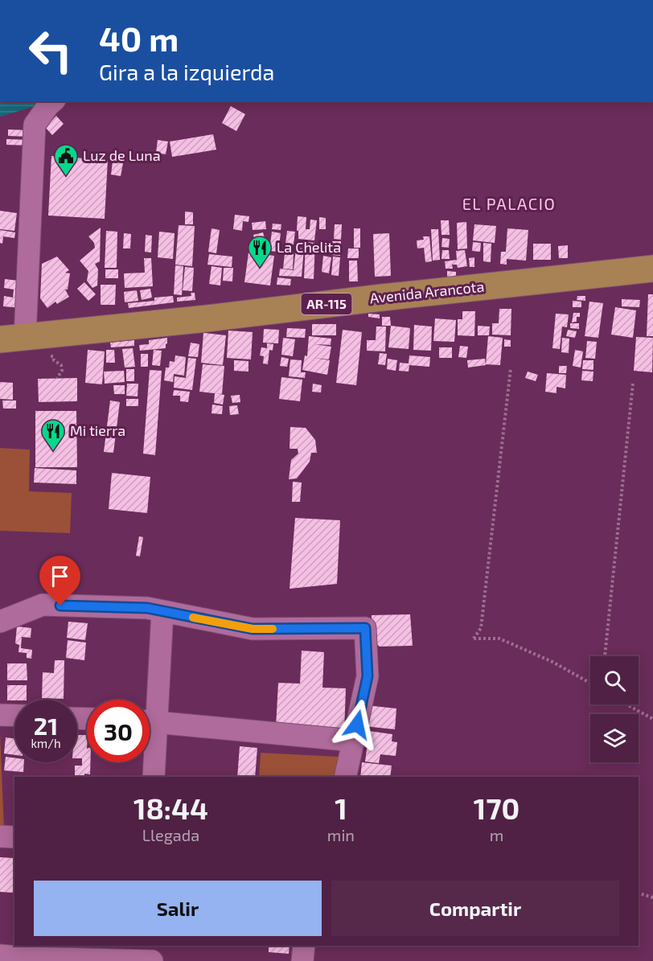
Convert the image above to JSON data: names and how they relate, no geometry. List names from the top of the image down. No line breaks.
{"streets":{"main road":["Avenida Arancota","AR-115"]},"districts":["EL PALACIO"],"places":{"public building":["Luz de Luna"],"restaurant":["La Chelita","Mi tierra"]},"page":{"turn":["40 m","Gira a la izquierda"],"speed":"21 km/h","limit":"30","eta":["18:44","Llegada","1","min","170","m"],"buttons":["Salir","Compartir"]}}
